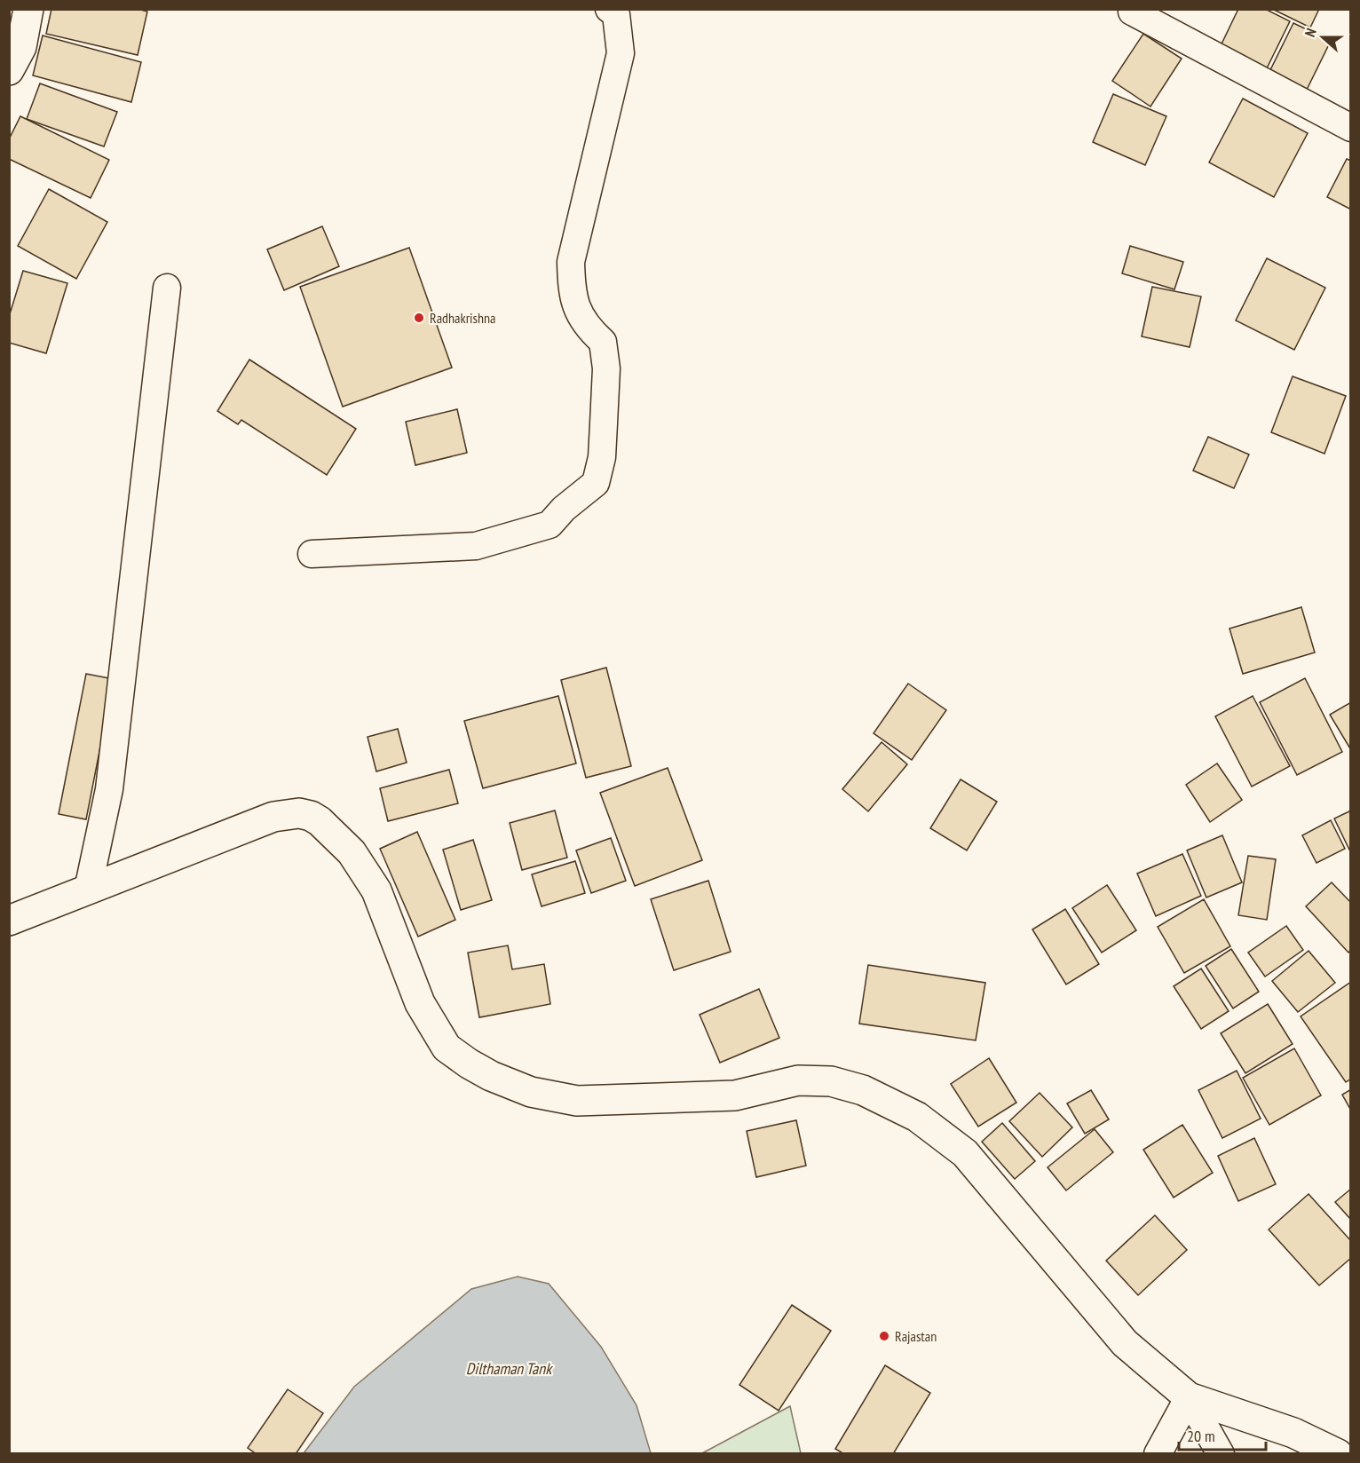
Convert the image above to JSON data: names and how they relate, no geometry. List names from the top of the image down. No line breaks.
{"water":["Dilthaman Tank"],"places":["Radhakrishna","Rajastan"],"scale_bar":"20 m","north":"left"}
